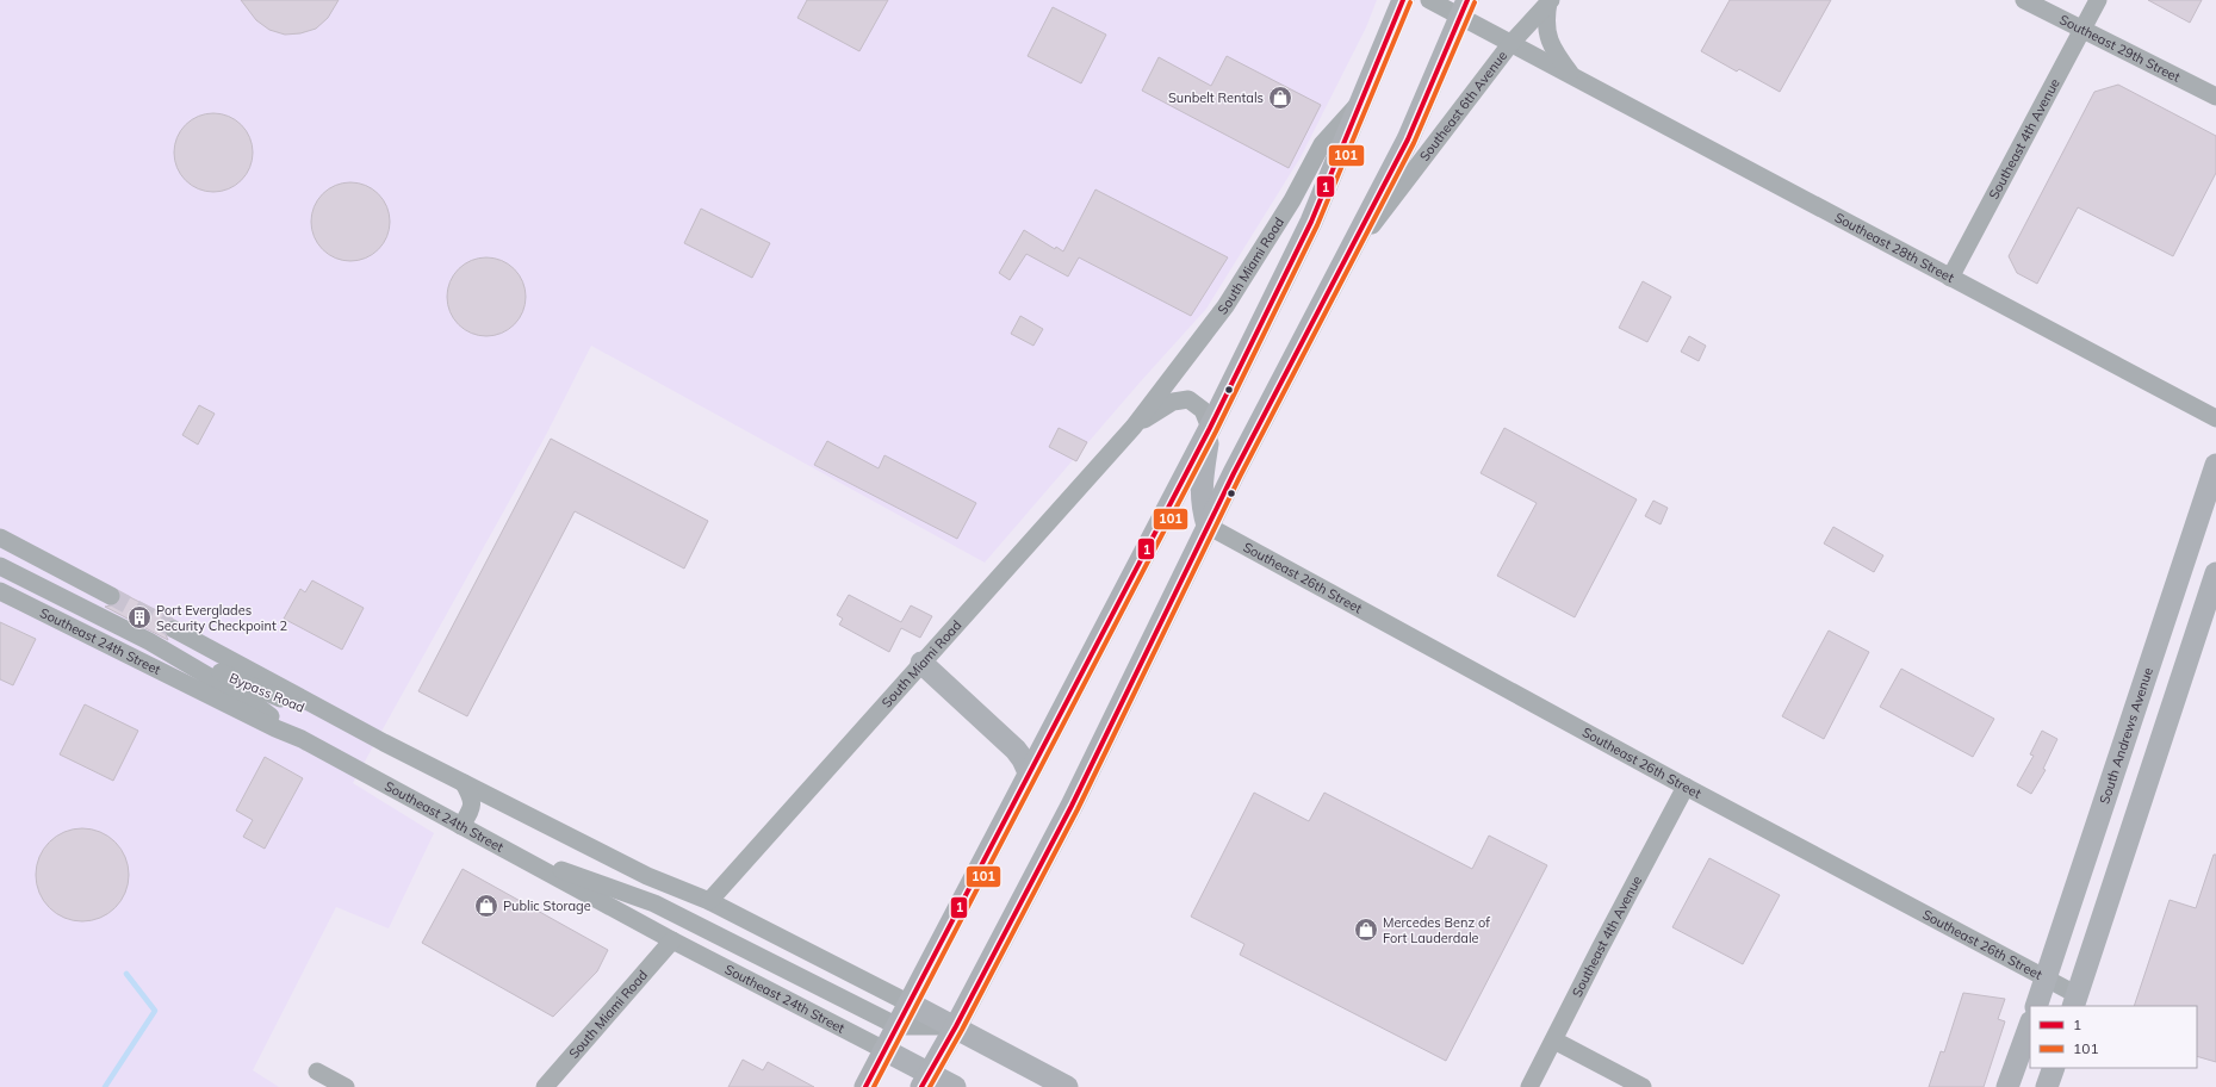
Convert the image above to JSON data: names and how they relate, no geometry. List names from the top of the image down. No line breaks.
{"streets":{"main road":["South Andrews Avenue"],"street":["Southeast 29th Street","Southeast 6th Avenue","Southeast 4th Avenue","Southeast 28th Street","South Miami Road","Southeast 26th Street","Southeast 24th Street","Bypass Road"]},"crossings":[["Southeast 29th Street","Southeast 4th Avenue"],["Southeast 6th Avenue","Southeast 28th Street"],["Southeast 4th Avenue","Southeast 28th Street"],["Southeast 4th Avenue","Southeast 26th Street"],["South Miami Road","Southeast 24th Street"],["Southeast 26th Street","South Andrews Avenue"],["Southeast 24th Street","Bypass Road"]],"places":{"shop":["Sunbelt Rentals","Public Storage","Mercedes Benz of Fort Lauderdale"],"building":["Port Everglades Security Checkpoint 2"]},"lines":["transit line 1","transit line 101"],"legend":["1","101"]}
